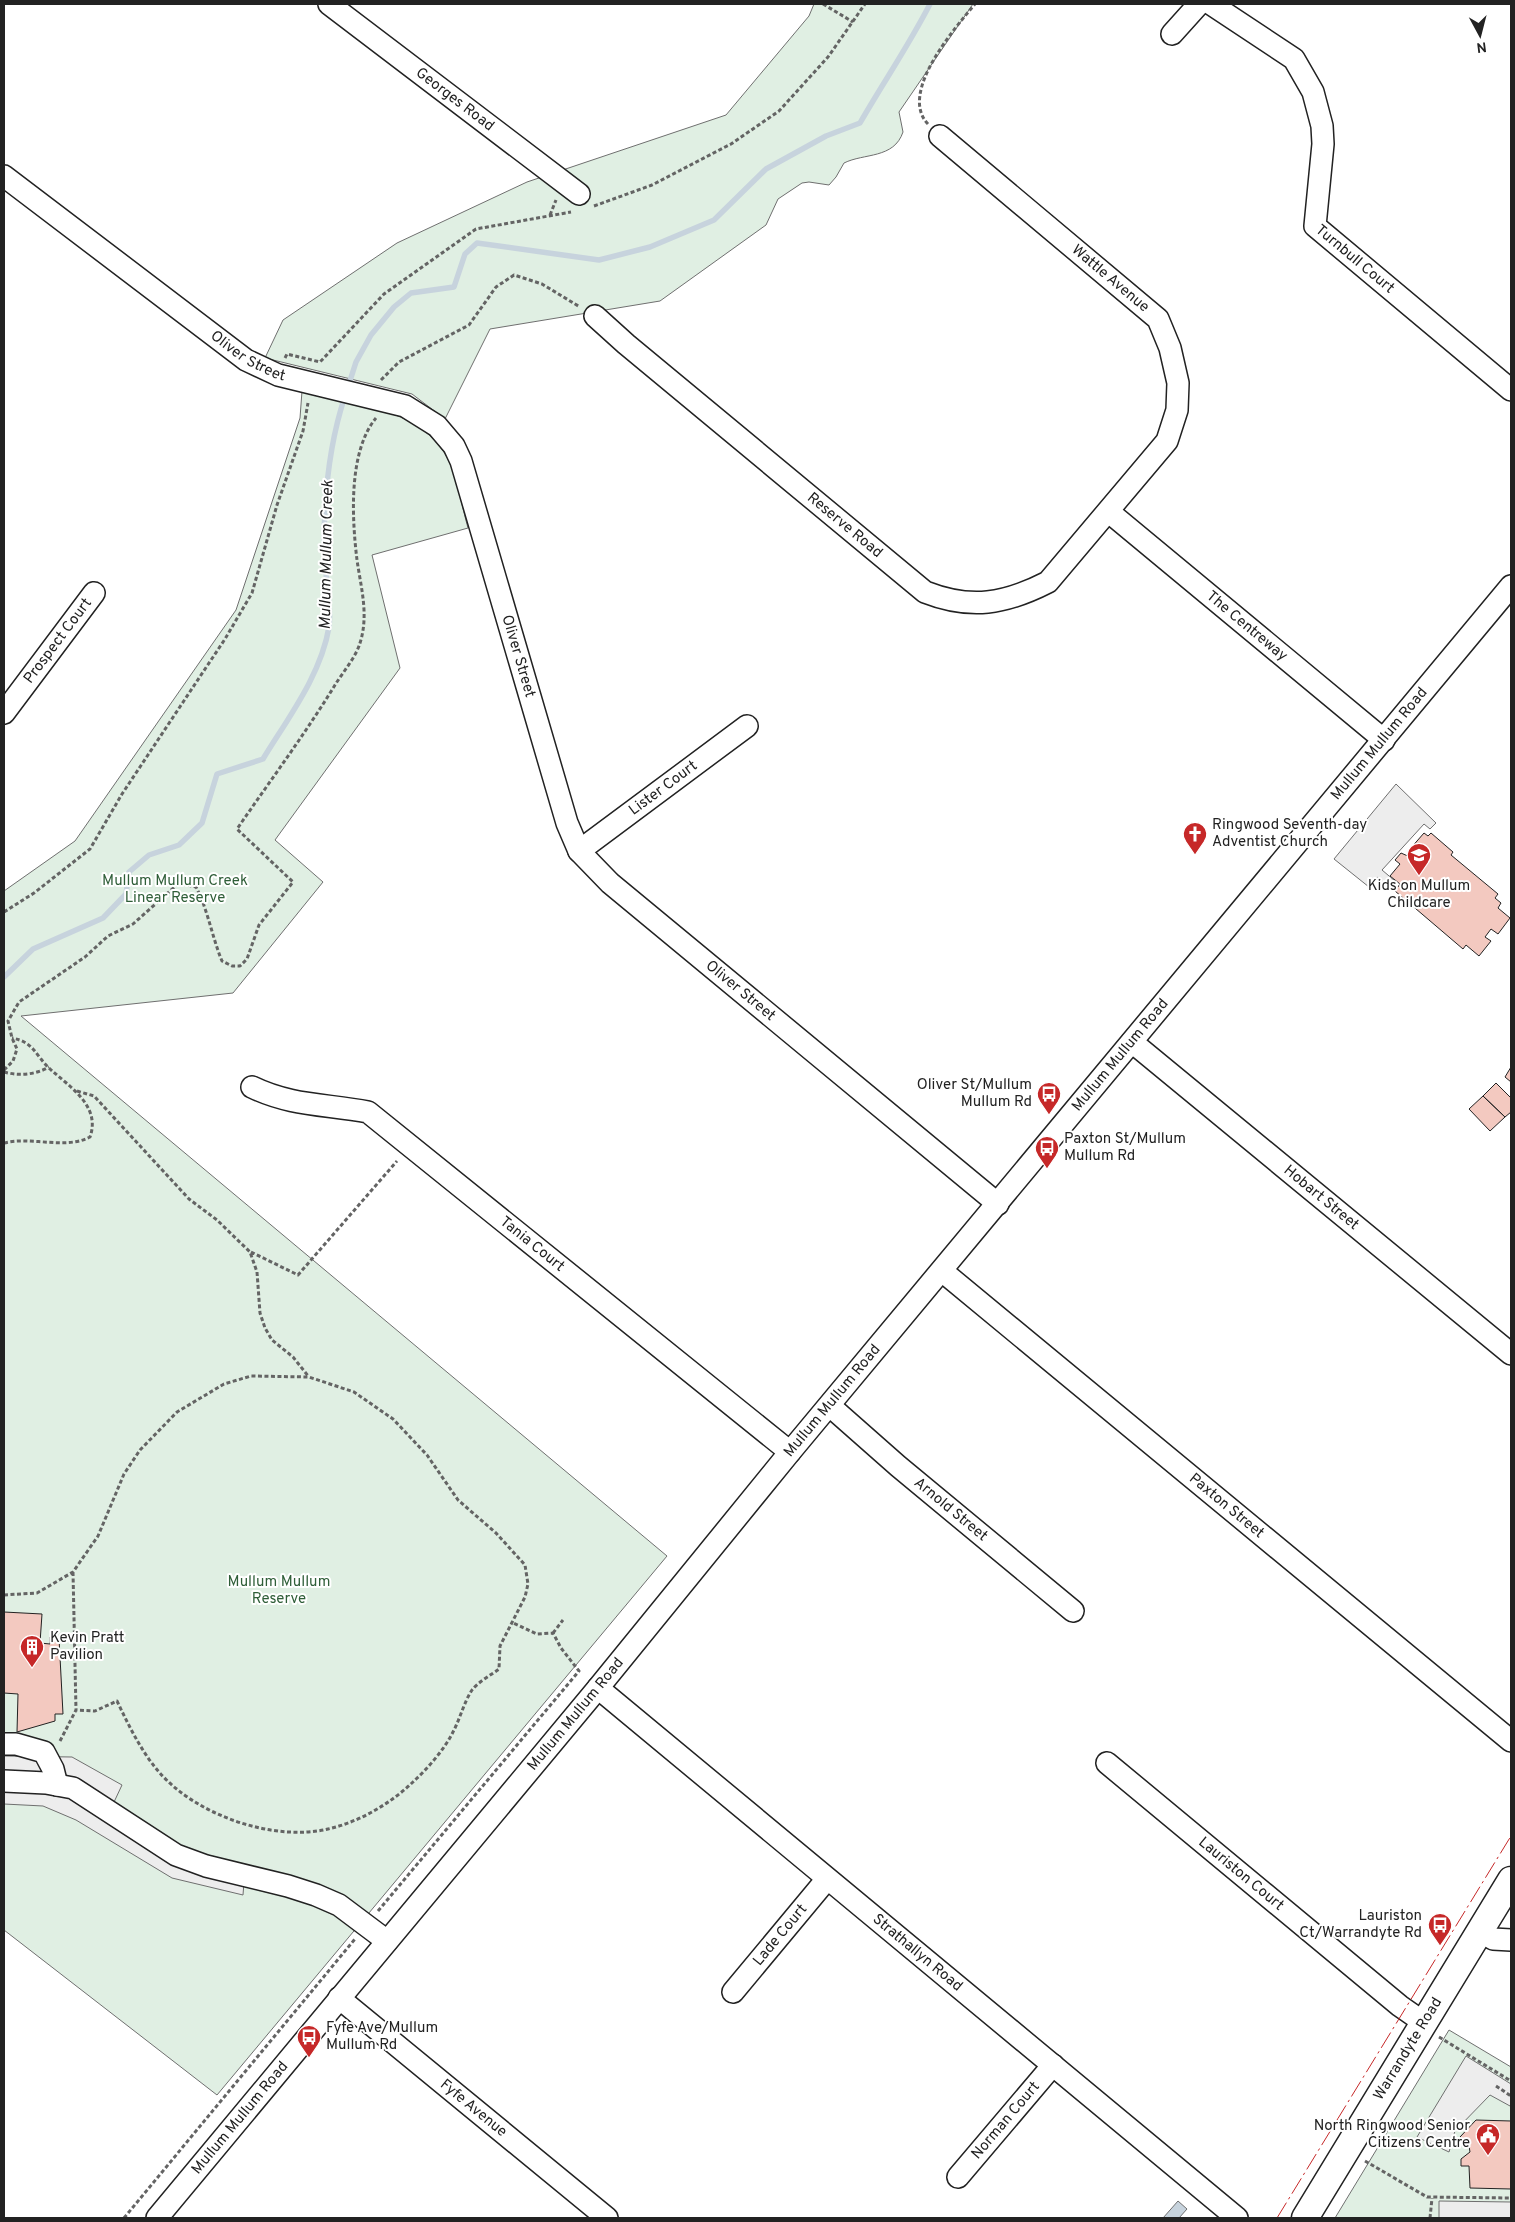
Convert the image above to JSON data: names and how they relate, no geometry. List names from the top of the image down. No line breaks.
{"streets":{"main road":["Warrandyte Road"],"street":["Georges Road","Turnbull Court","Wattle Avenue","Oliver Street","Reserve Road","The Centreway","Prospect Court","Mullum Mullum Road","Lister Court","Hobart Street","Tania Court","Paxton Street","Arnold Street","Lauriston Court","Lade Court","Strathallyn Road","Fyfe Avenue","Norman Court"]},"crossings":[["Wattle Avenue","Reserve Road"],["Wattle Avenue","The Centreway"],["Oliver Street","Mullum Mullum Road"],["Oliver Street","Lister Court"],["Reserve Road","The Centreway"],["The Centreway","Mullum Mullum Road"],["Mullum Mullum Road","Hobart Street"],["Mullum Mullum Road","Tania Court"],["Mullum Mullum Road","Paxton Street"],["Mullum Mullum Road","Arnold Street"],["Mullum Mullum Road","Strathallyn Road"],["Mullum Mullum Road","Fyfe Avenue"],["Lauriston Court","Warrandyte Road"],["Lade Court","Strathallyn Road"],["Strathallyn Road","Norman Court"]],"water":["Mullum Mullum Creek"],"parks":["Mullum Mullum Creek Linear Reserve","Mullum Mullum Reserve"],"places":{"church":["Ringwood Seventh-day Adventist Church"],"school or university":["Kids on Mullum Childcare"],"bus stop":["Oliver St/Mullum Mullum Rd","Paxton St/Mullum Mullum Rd","Lauriston Ct/Warrandyte Rd","Fyfe Ave/Mullum Mullum Rd"],"building":["Kevin Pratt Pavilion"],"public building":["North Ringwood Senior Citizens Centre"]},"north":"bottom"}
